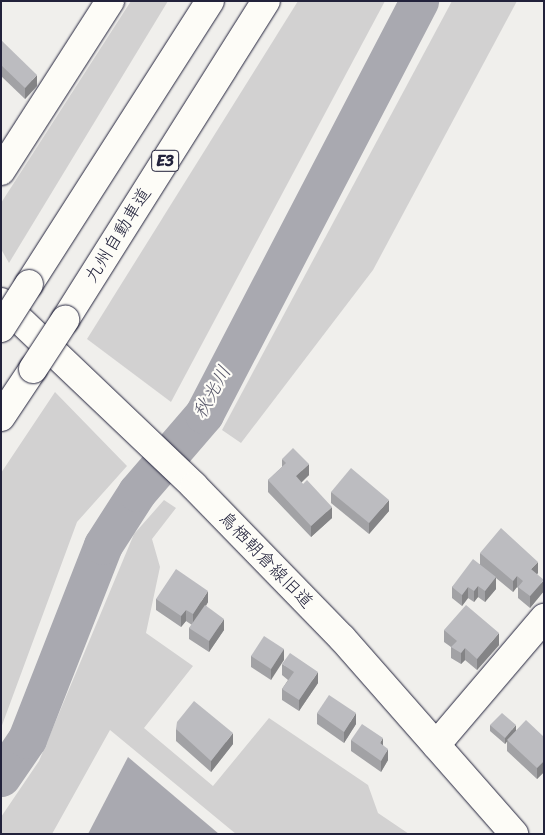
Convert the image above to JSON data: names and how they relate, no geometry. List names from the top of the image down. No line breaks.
{"streets":{"main road":["E3","九州自動車道","鳥栖朝倉線旧道"]},"water":["秋光川"]}
